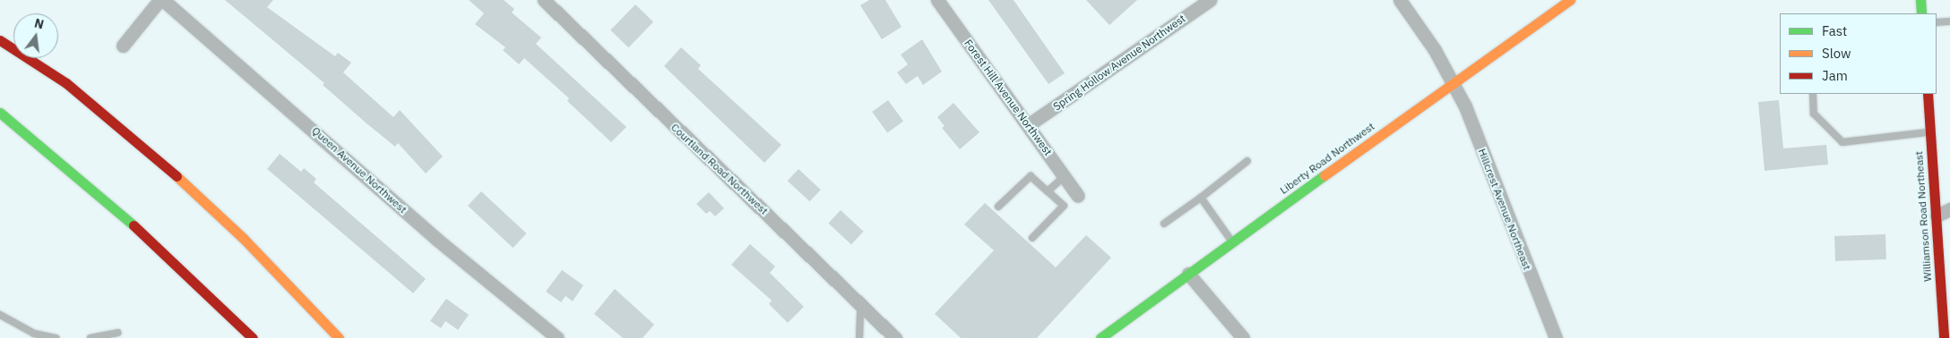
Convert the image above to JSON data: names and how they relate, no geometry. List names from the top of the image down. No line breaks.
{"streets":{"main road":["Liberty Road Northwest","Williamson Road Northeast"],"street":["Spring Hollow Avenue Northwest","Forest Hill Avenue Northwest","Courtland Road Northwest","Queen Avenue Northwest","Hillcrest Avenue Northeast"]},"crossings":[["Spring Hollow Avenue Northwest","Forest Hill Avenue Northwest"],["Liberty Road Northwest","Hillcrest Avenue Northeast"]],"legend":["Fast","Slow","Jam"],"north":"top"}
